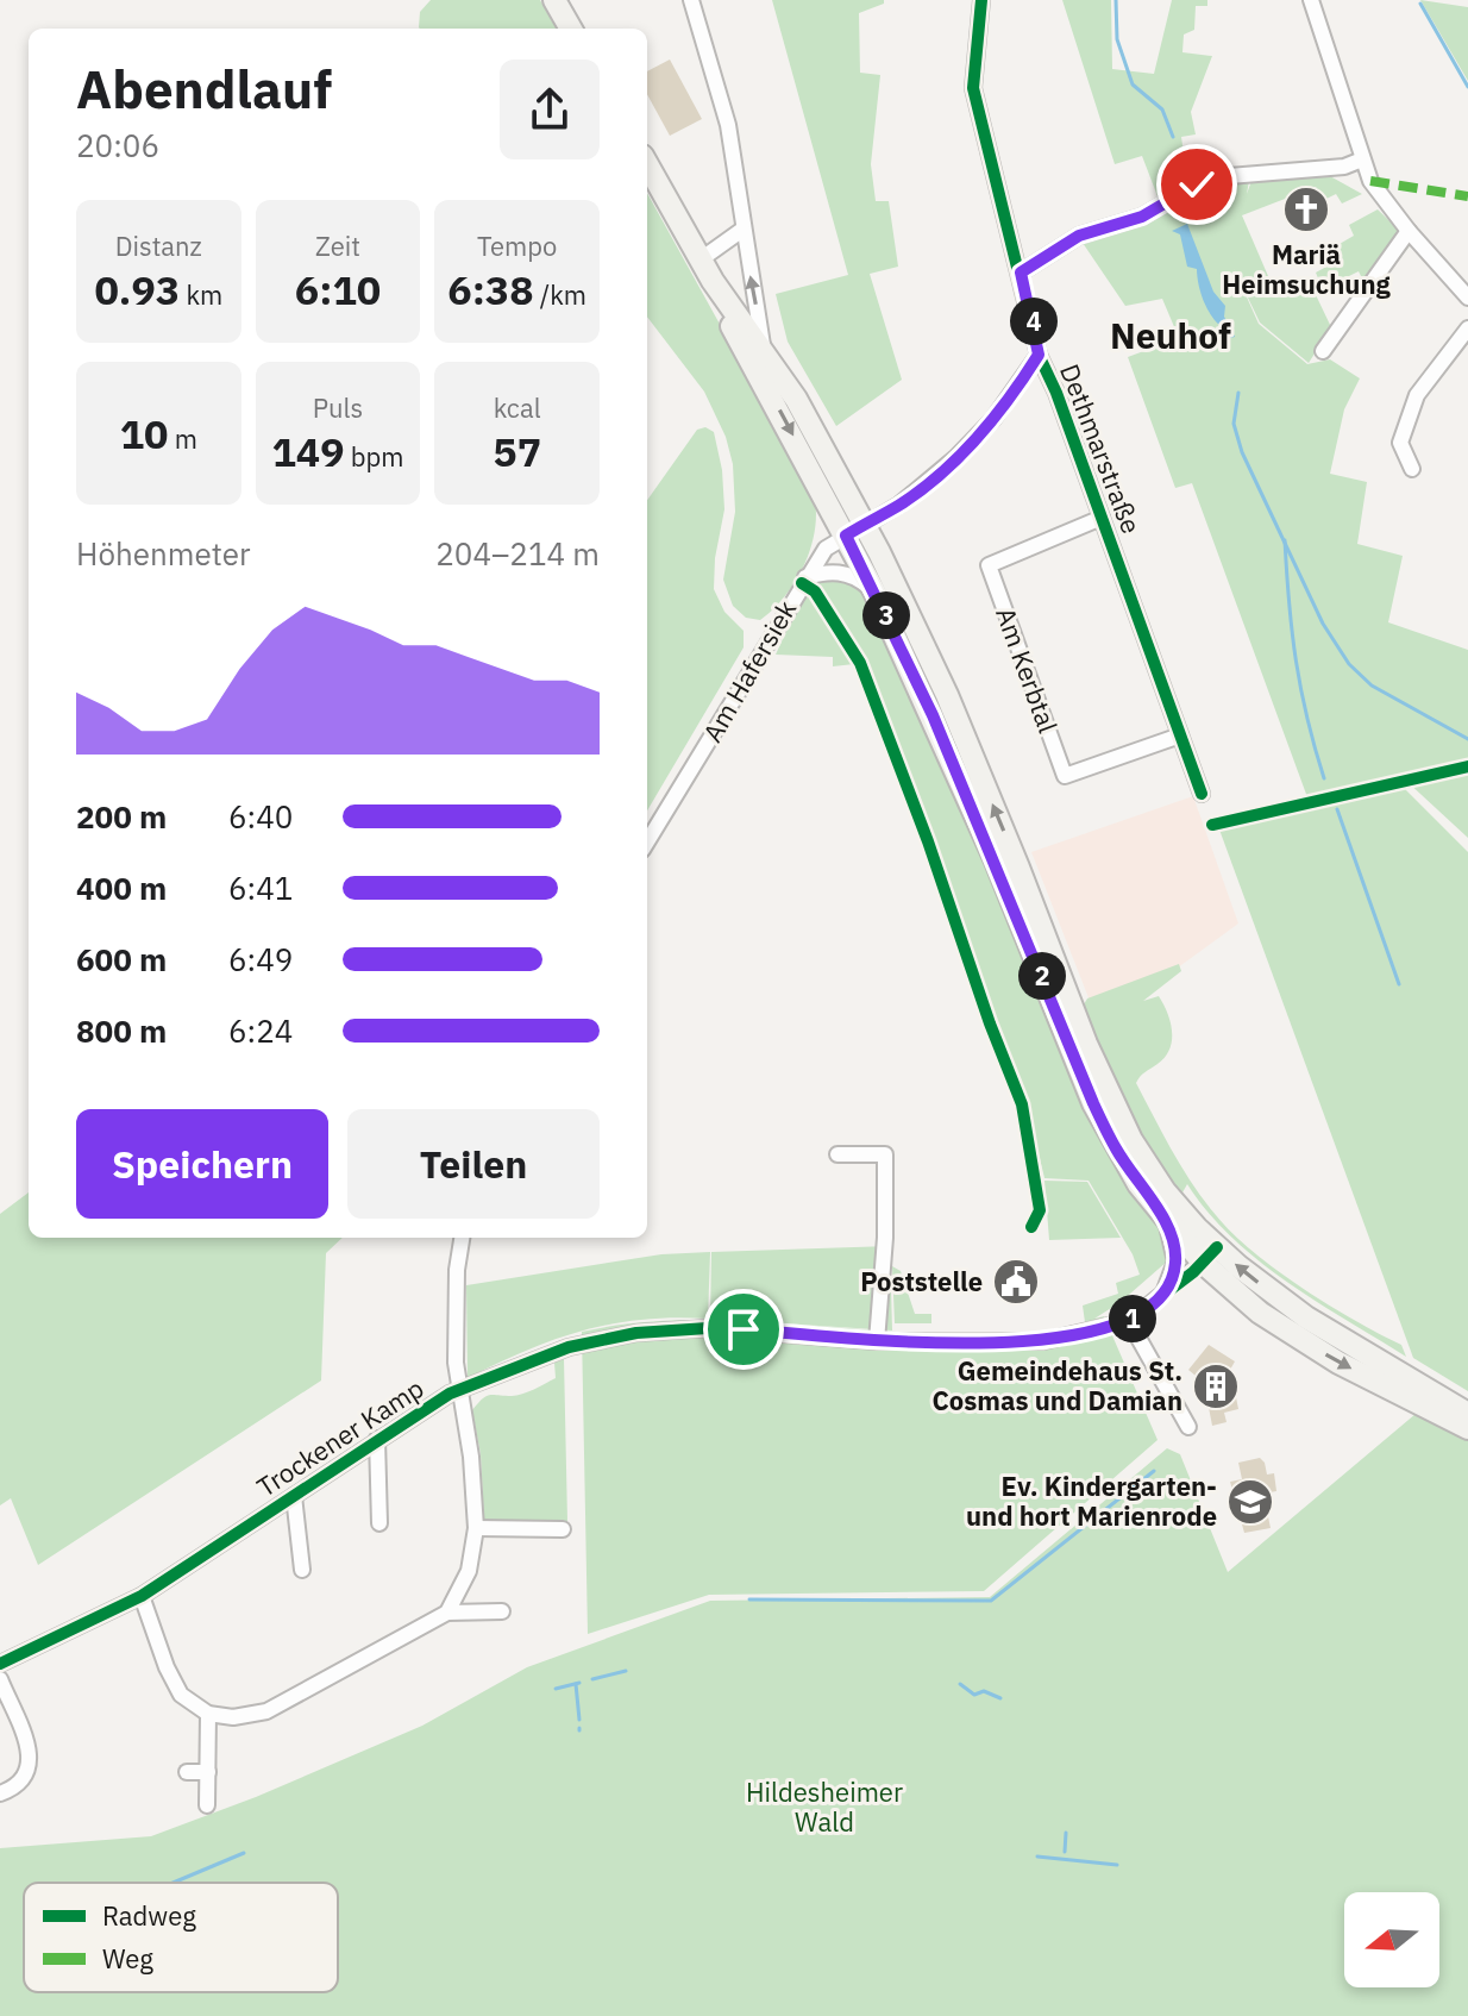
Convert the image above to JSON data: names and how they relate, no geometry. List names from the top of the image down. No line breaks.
{"streets":{"street":["Dethmarstraße","Am Kerbtal","Am Hafersiek","Trockener Kamp"]},"crossings":[["Dethmarstraße","Am Kerbtal"],["Dethmarstraße","Am Hafersiek"]],"districts":["Neuhof"],"parks":["Hildesheimer Wald"],"places":{"church":["Mariä Heimsuchung"],"public building":["Poststelle"],"building":["Gemeindehaus St. Cosmas und Damian"],"school or university":["Ev. Kindergarten- und hort Marienrode"]},"legend":["Radweg","Weg"],"north":"left","page":{"heading":["Abendlauf","20:06"],"stats":[["Distanz","0.93 km"],["Zeit","6:10"],["Tempo","6:38 /km"],["10 m"],["Puls","149 bpm"],["kcal","57"]],"pins":["4","3","2","1"],"chart":["Höhenmeter","204–214 m"],"list":[{"name":"200 m","note":"6:40"},{"name":"400 m","note":"6:41"},{"name":"600 m","note":"6:49"},{"name":"800 m","note":"6:24"}],"buttons":["Speichern","Teilen"]}}
